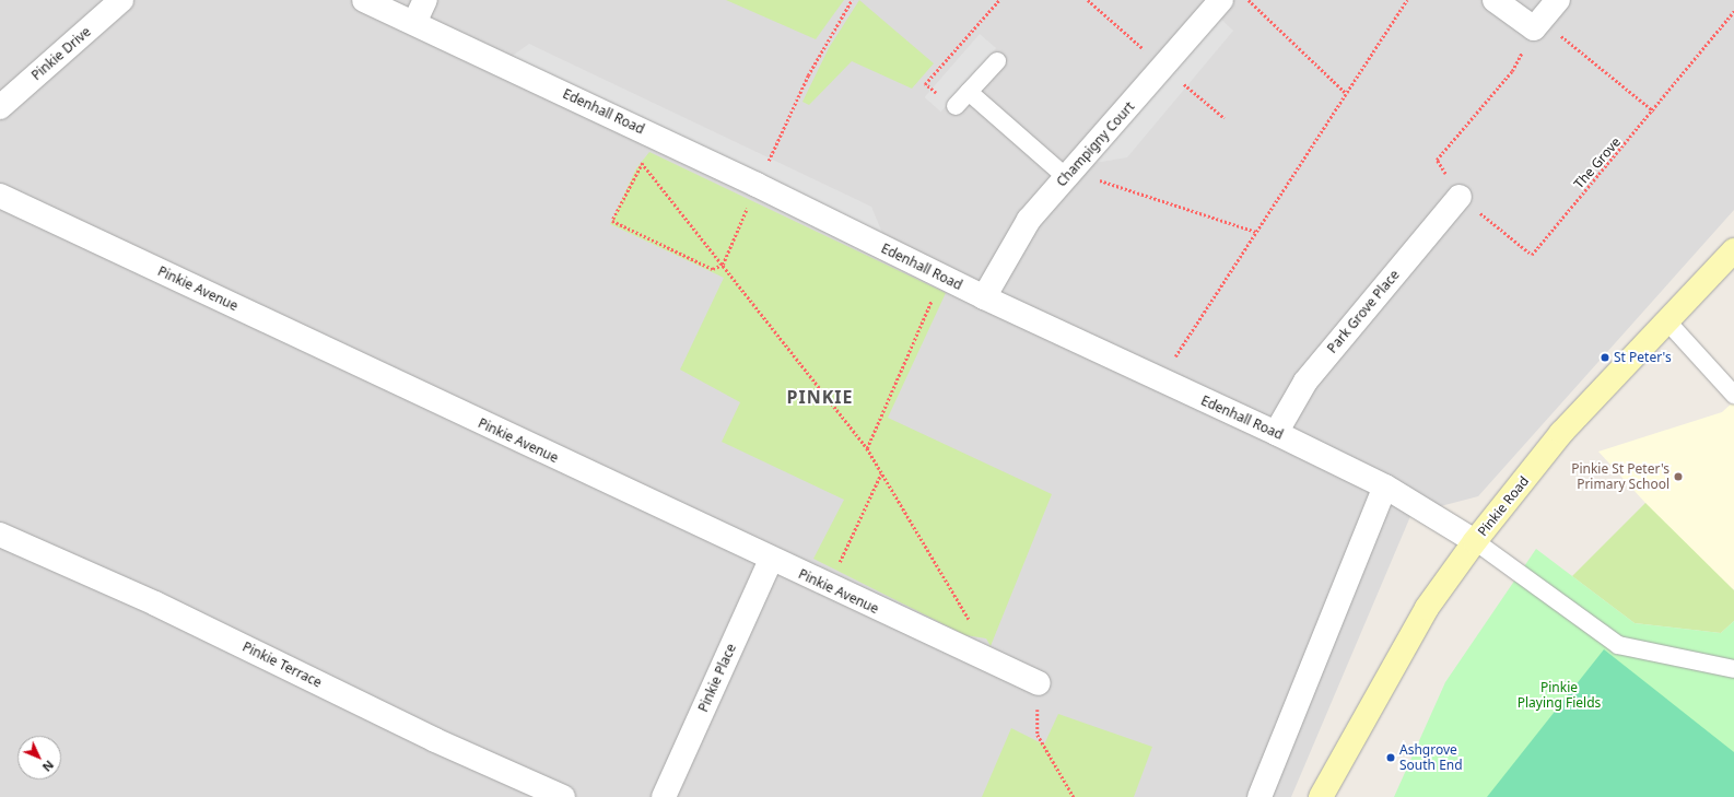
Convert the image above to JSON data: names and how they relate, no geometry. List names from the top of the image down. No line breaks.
{"streets":{"main road":["Pinkie Road"],"street":["Pinkie Drive","Edenhall Road","Champigny Court","Pinkie Avenue","Park Grove Place","Pinkie Terrace","Pinkie Place"],"path":["The Grove"]},"crossings":[["Edenhall Road","Champigny Court"],["Edenhall Road","Park Grove Place"],["Edenhall Road","Pinkie Road"],["The Grove","Park Grove Place"],["Pinkie Avenue","Pinkie Place"]],"districts":["PINKIE"],"parks":["Pinkie Playing Fields"],"places":["St Peter's","Pinkie St Peter's Primary School","Ashgrove South End"],"north":"bottom right"}
